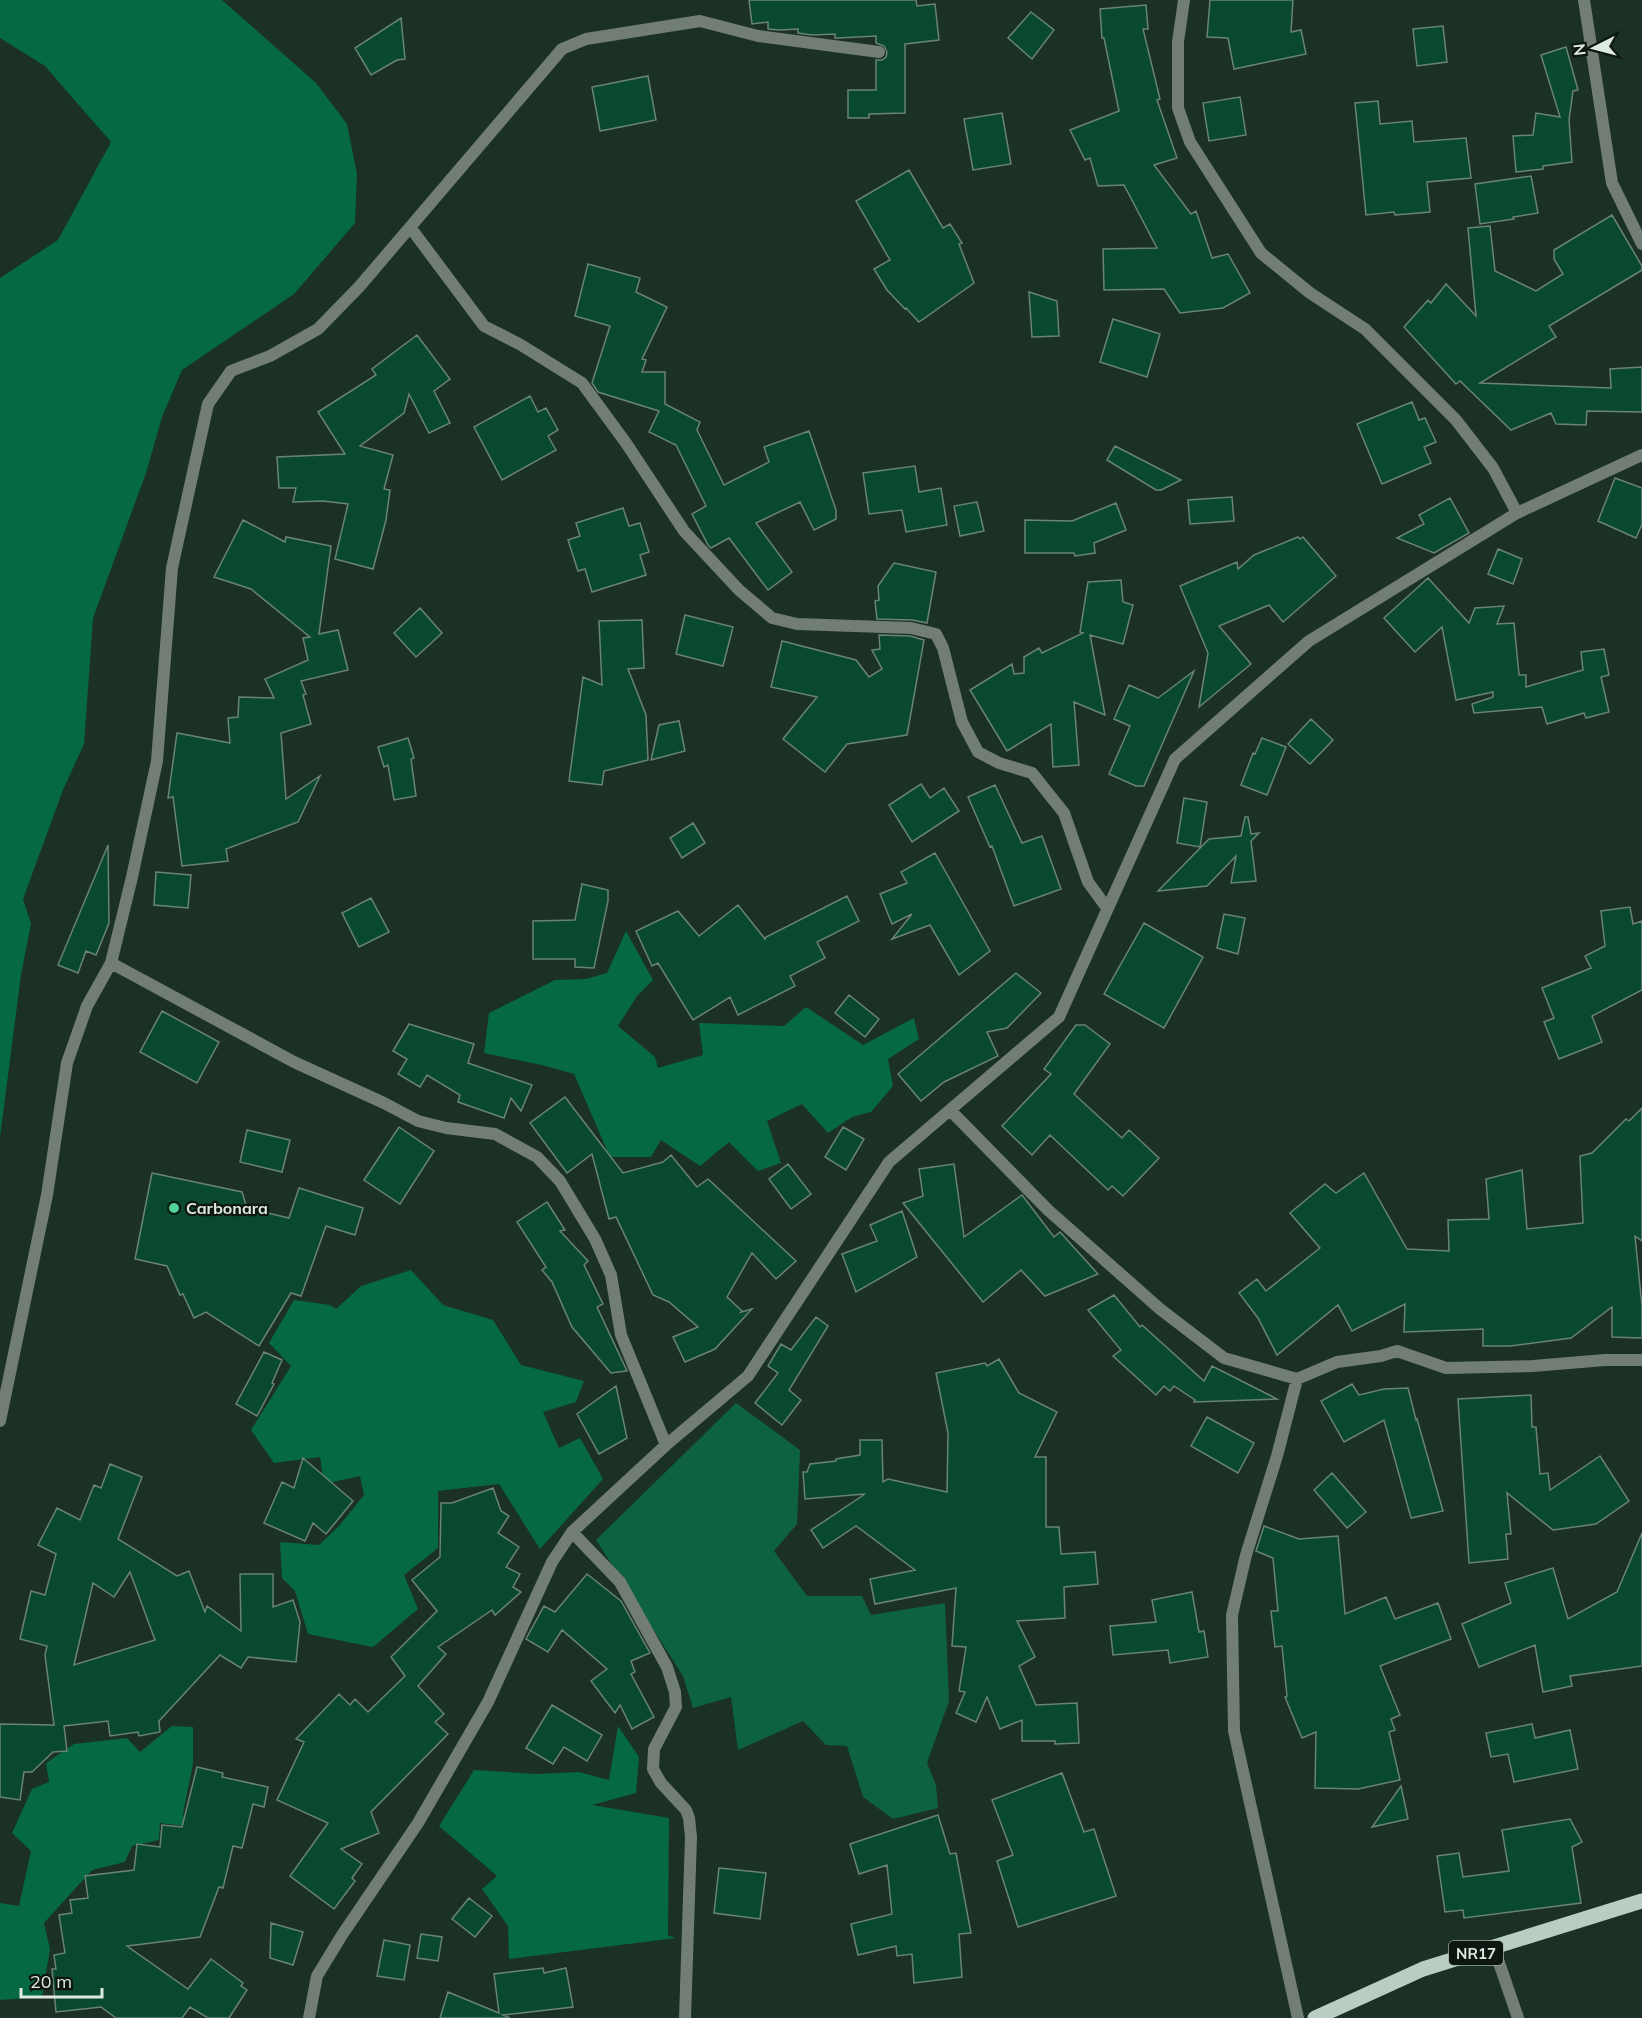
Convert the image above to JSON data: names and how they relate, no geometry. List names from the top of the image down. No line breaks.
{"streets":{"main road":["NR17"]},"places":["Carbonara"],"scale_bar":"20 m","north":"left"}
